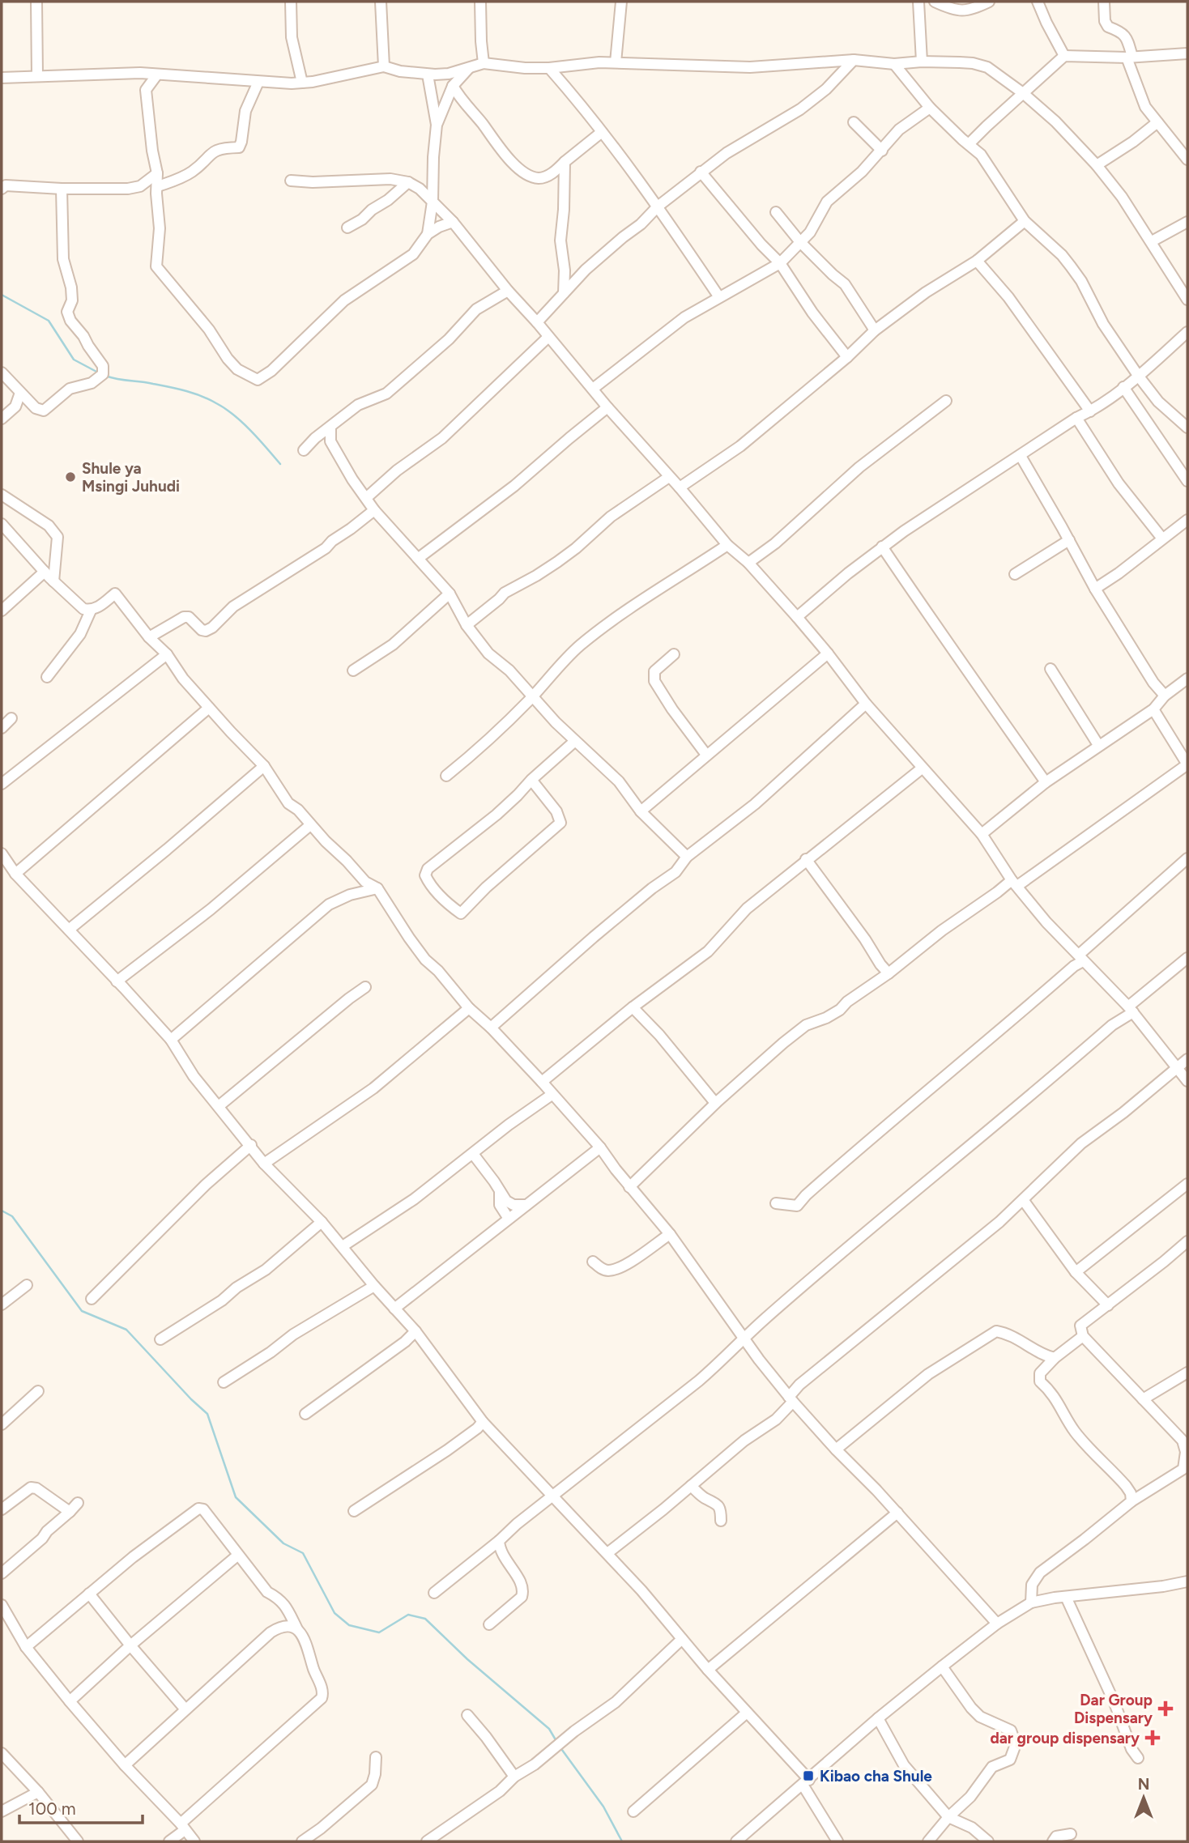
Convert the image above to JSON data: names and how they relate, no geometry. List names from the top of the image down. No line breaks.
{"places":{"other":["Shule ya Msingi Juhudi"],"health":["Dar Group Dispensary","dar group dispensary"],"transit":["Kibao cha Shule"]},"scale_bar":"100 m","north":"top"}
